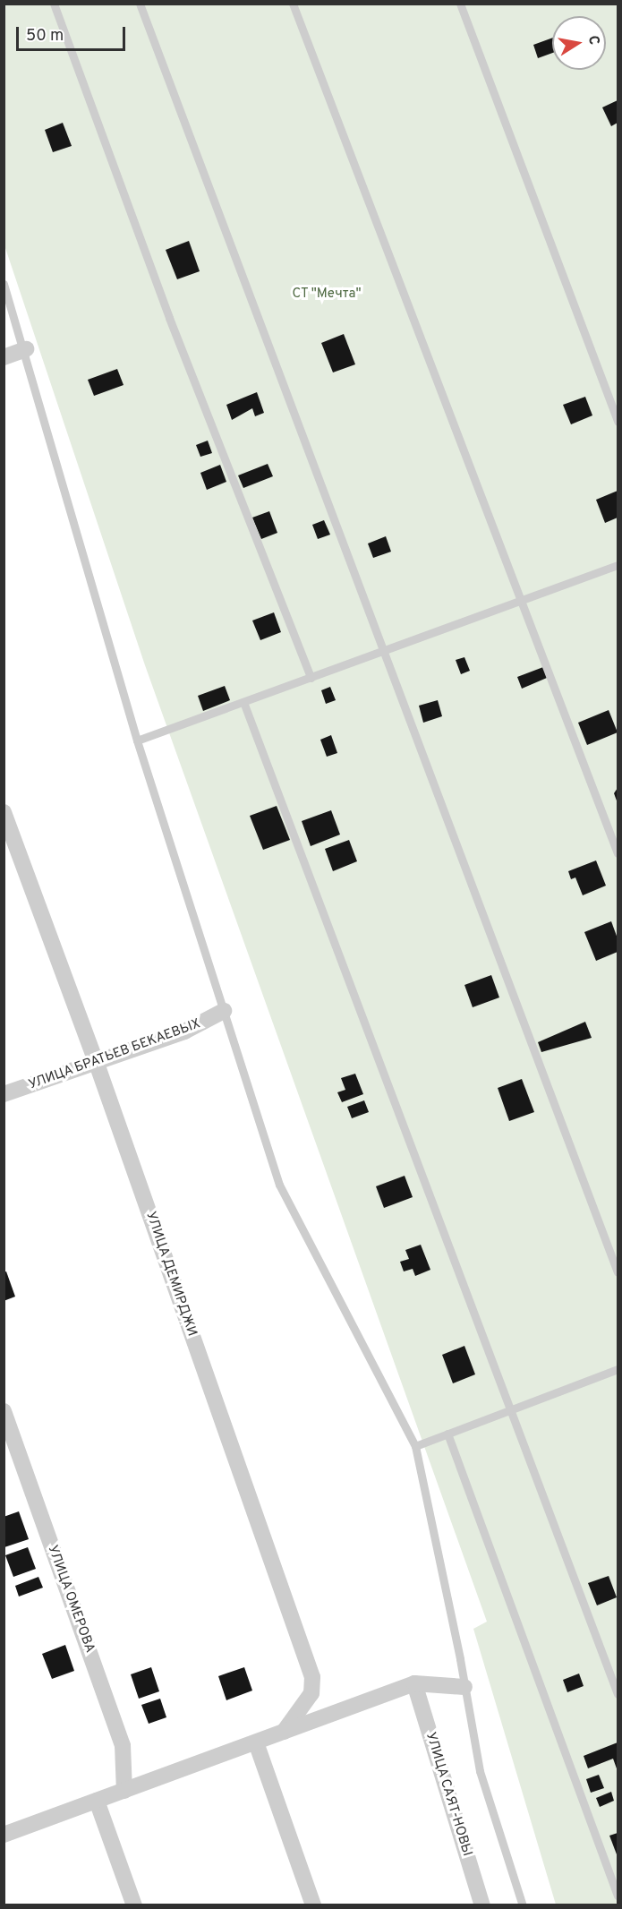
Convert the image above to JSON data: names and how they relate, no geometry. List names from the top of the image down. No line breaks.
{"streets":{"street":["УЛИЦА БРАТЬЕВ БЕКАЕВЫХ","УЛИЦА ДЕМИРДЖИ","УЛИЦА ОМЕРОВА","УЛИЦА САЯТ-НОВЫ"]},"crossings":[["УЛИЦА БРАТЬЕВ БЕКАЕВЫХ","УЛИЦА ДЕМИРДЖИ"]],"parks":["СТ \"Мечта\""],"scale_bar":"50 m","north":"right"}
